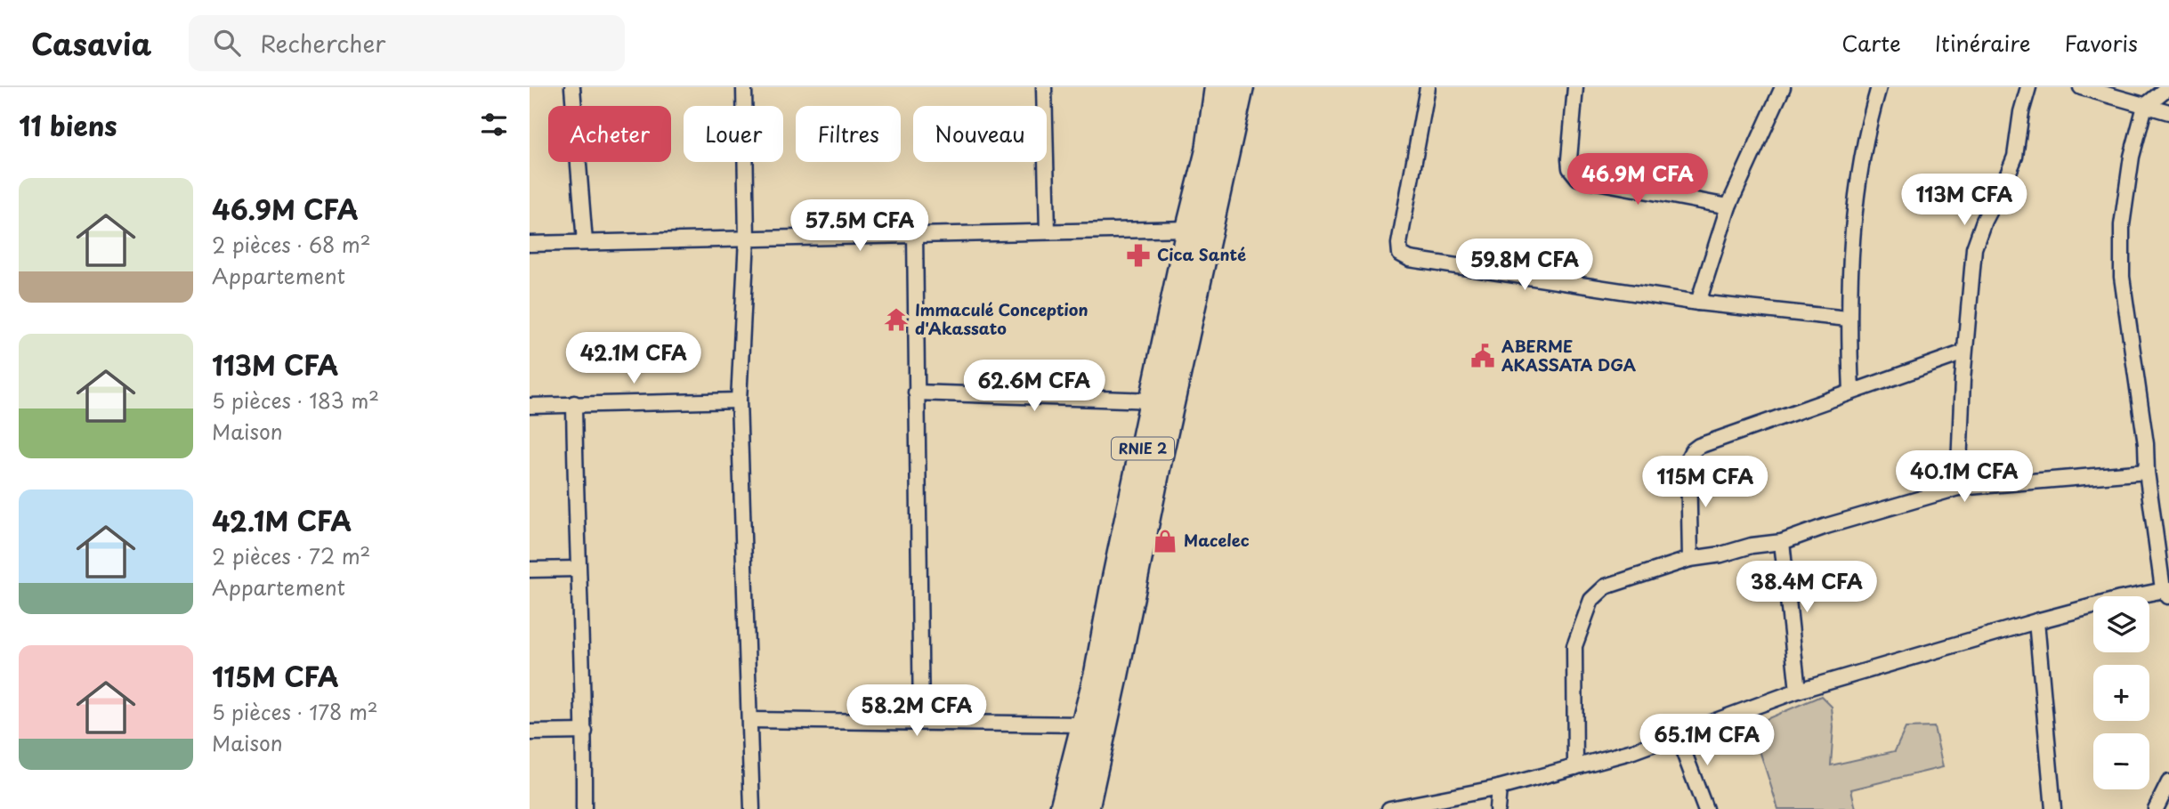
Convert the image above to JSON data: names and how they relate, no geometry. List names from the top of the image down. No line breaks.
{"streets":{"highway":["RNIE 2"]},"places":{"pharmacy":["Cica Santé"],"temple":["Immaculé Conception d'Akassato"],"public building":["ABERME AKASSATA DGA"],"shop":["Macelec"]},"page":{"header":"Casavia","search":"Rechercher","nav":["Carte","Itinéraire","Favoris"],"heading":"11 biens","chip":["Acheter","Louer","Filtres","Nouveau"],"price":["46.9M CFA","113M CFA","57.5M CFA","59.8M CFA","42.1M CFA","62.6M CFA","40.1M CFA","115M CFA","38.4M CFA","58.2M CFA","65.1M CFA"],"list":[{"name":"46.9M CFA","note":"2 pièces · 68 m² · Appartement"},{"name":"113M CFA","note":"5 pièces · 183 m² · Maison"},{"name":"42.1M CFA","note":"2 pièces · 72 m² · Appartement"},{"name":"115M CFA","note":"5 pièces · 178 m² · Maison"}],"map_buttons":["+","−"]}}
